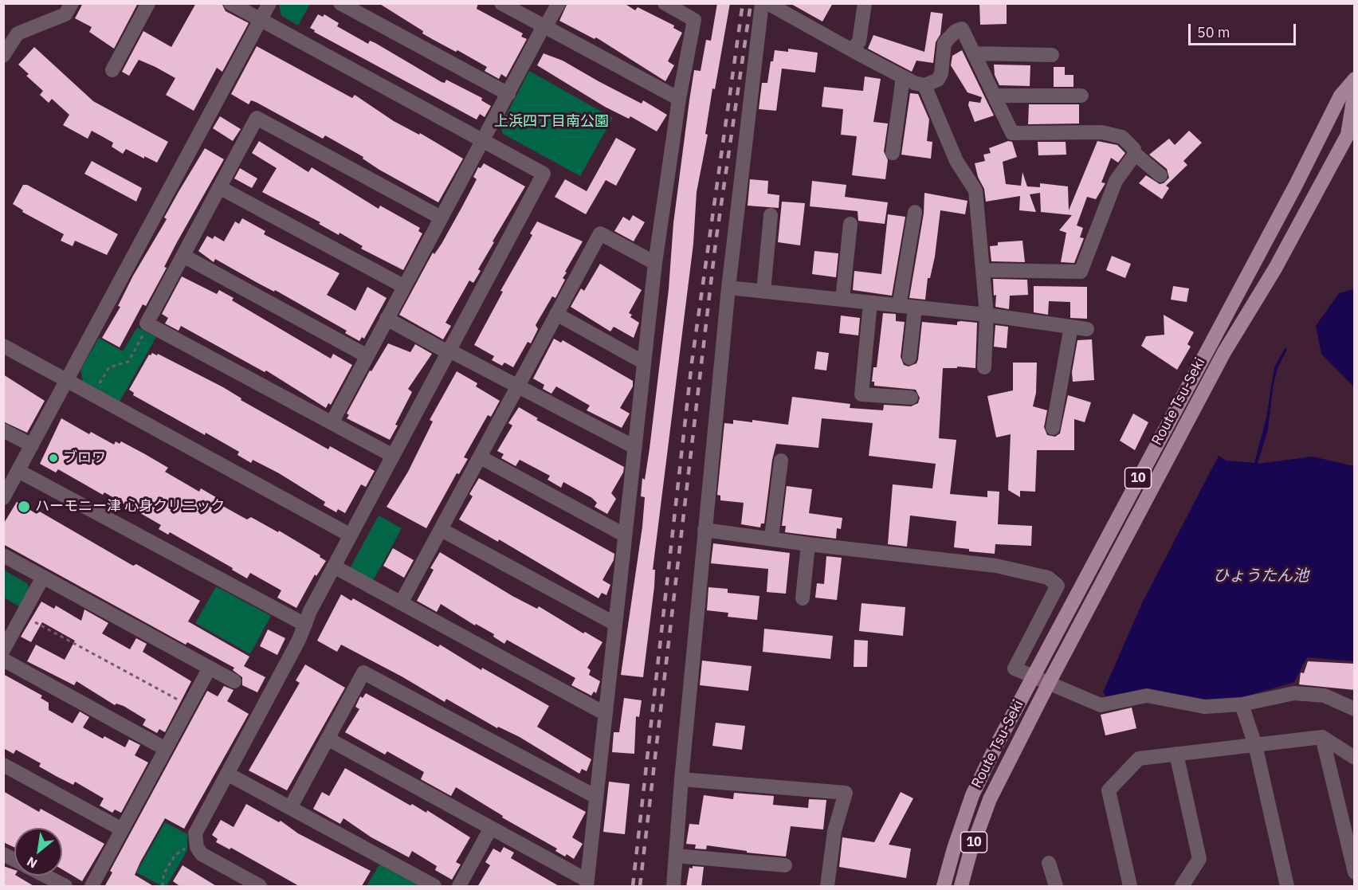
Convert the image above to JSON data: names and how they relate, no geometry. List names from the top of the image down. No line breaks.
{"streets":{"main road":["Route Tsu-Seki","10"]},"water":["ひょうたん池"],"parks":["上浜四丁目南公園"],"places":["ブロワ","ハーモニー津 心身クリニック"],"scale_bar":"50 m","north":"bottom left"}
